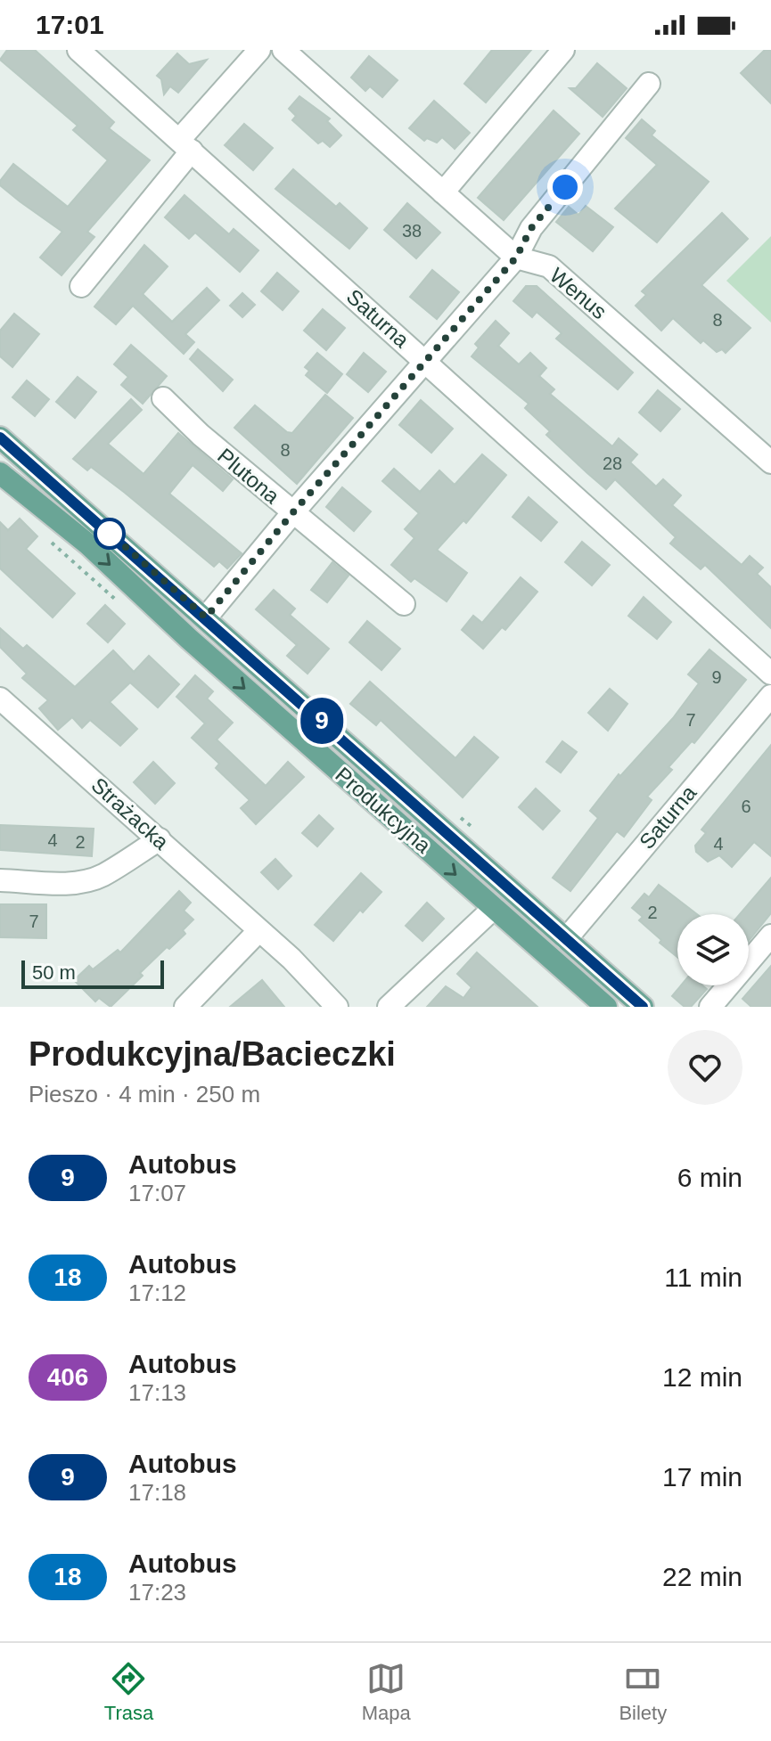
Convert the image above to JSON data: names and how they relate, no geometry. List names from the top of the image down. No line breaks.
{"streets":{"main road":["Produkcyjna"],"street":["Wenus","Saturna","Plutona","Strażacka"]},"crossings":[["Saturna","Produkcyjna"]],"lines":["bus line 9"],"house_numbers":["38","8","8","28","9","7","6","4","2","4","2","7"],"scale_bar":"50 m","page":{"status":"17:01","on_map":"9","scale":"50 m","heading":["Produkcyjna/Bacieczki","Pieszo · 4 min · 250 m"],"list":[{"mark":"9","name":"Autobus","note":"17:07","value":"6 min"},{"mark":"18","name":"Autobus","note":"17:12","value":"11 min"},{"mark":"406","name":"Autobus","note":"17:13","value":"12 min"},{"mark":"9","name":"Autobus","note":"17:18","value":"17 min"},{"mark":"18","name":"Autobus","note":"17:23","value":"22 min"}],"tabs":["Trasa","Mapa","Bilety"]}}
